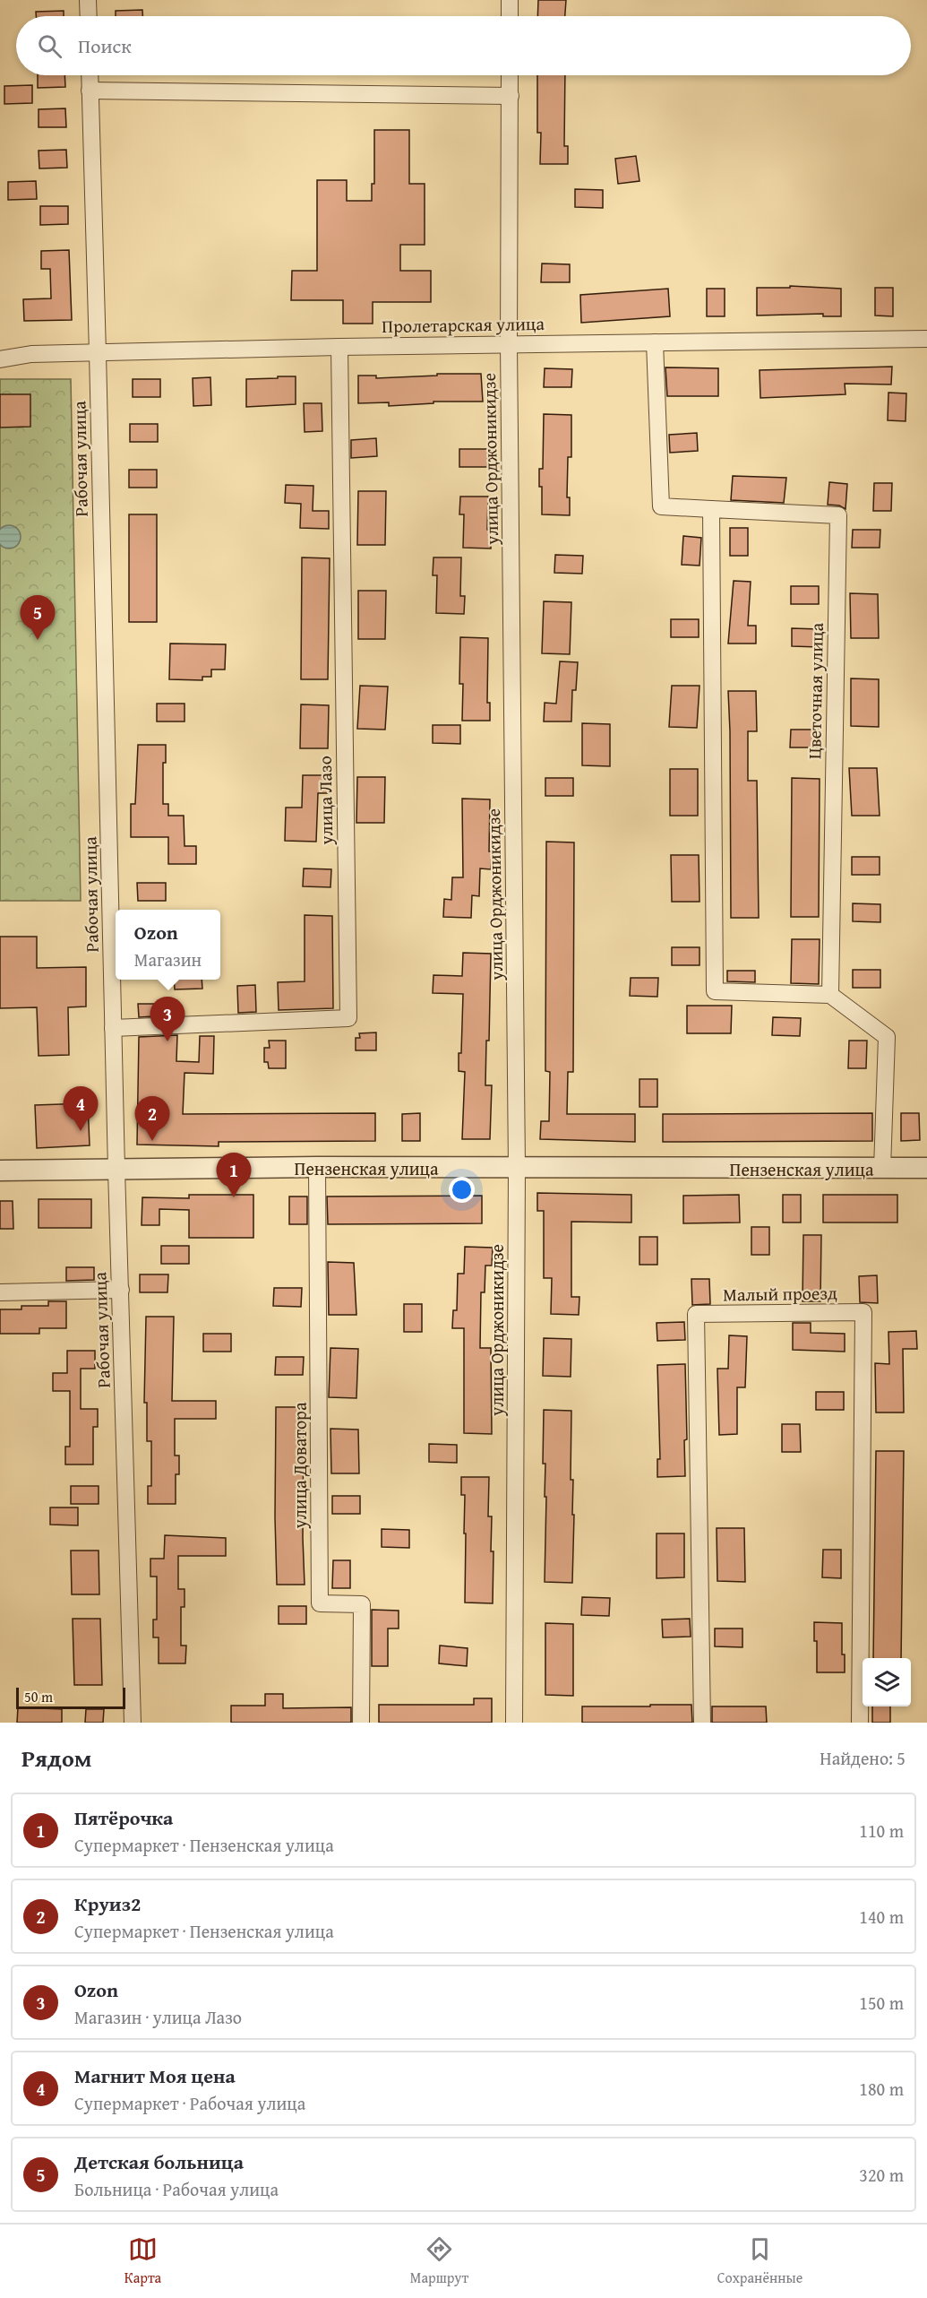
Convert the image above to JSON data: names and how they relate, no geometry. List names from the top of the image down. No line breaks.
{"streets":{"street":["Пролетарская улица","Рабочая улица","улица Орджоникидзе","Цветочная улица","улица Лазо","Пензенская улица","Малый проезд","улица Доватора"]},"crossings":[["Пролетарская улица","Рабочая улица"],["Пролетарская улица","улица Орджоникидзе"],["Пролетарская улица","Цветочная улица"],["Пролетарская улица","улица Лазо"],["Рабочая улица","улица Лазо"],["Рабочая улица","Пензенская улица"],["улица Орджоникидзе","Пензенская улица"],["Пензенская улица","улица Доватора"]],"scale_bar":"50 m","page":{"search":"Поиск","pins":["5","3","4","2","1"],"popup":["Ozon","Магазин"],"scale":"50 m","heading":["Рядом","Найдено: 5"],"list":[{"mark":"1","name":"Пятёрочка","note":"Супермаркет · Пензенская улица","value":"110 m"},{"mark":"2","name":"Круиз2","note":"Супермаркет · Пензенская улица","value":"140 m"},{"mark":"3","name":"Ozon","note":"Магазин · улица Лазо","value":"150 m"},{"mark":"4","name":"Магнит Моя цена","note":"Супермаркет · Рабочая улица","value":"180 m"},{"mark":"5","name":"Детская больница","note":"Больница · Рабочая улица","value":"320 m"}],"nav":["Карта","Маршрут","Сохранённые"]}}
